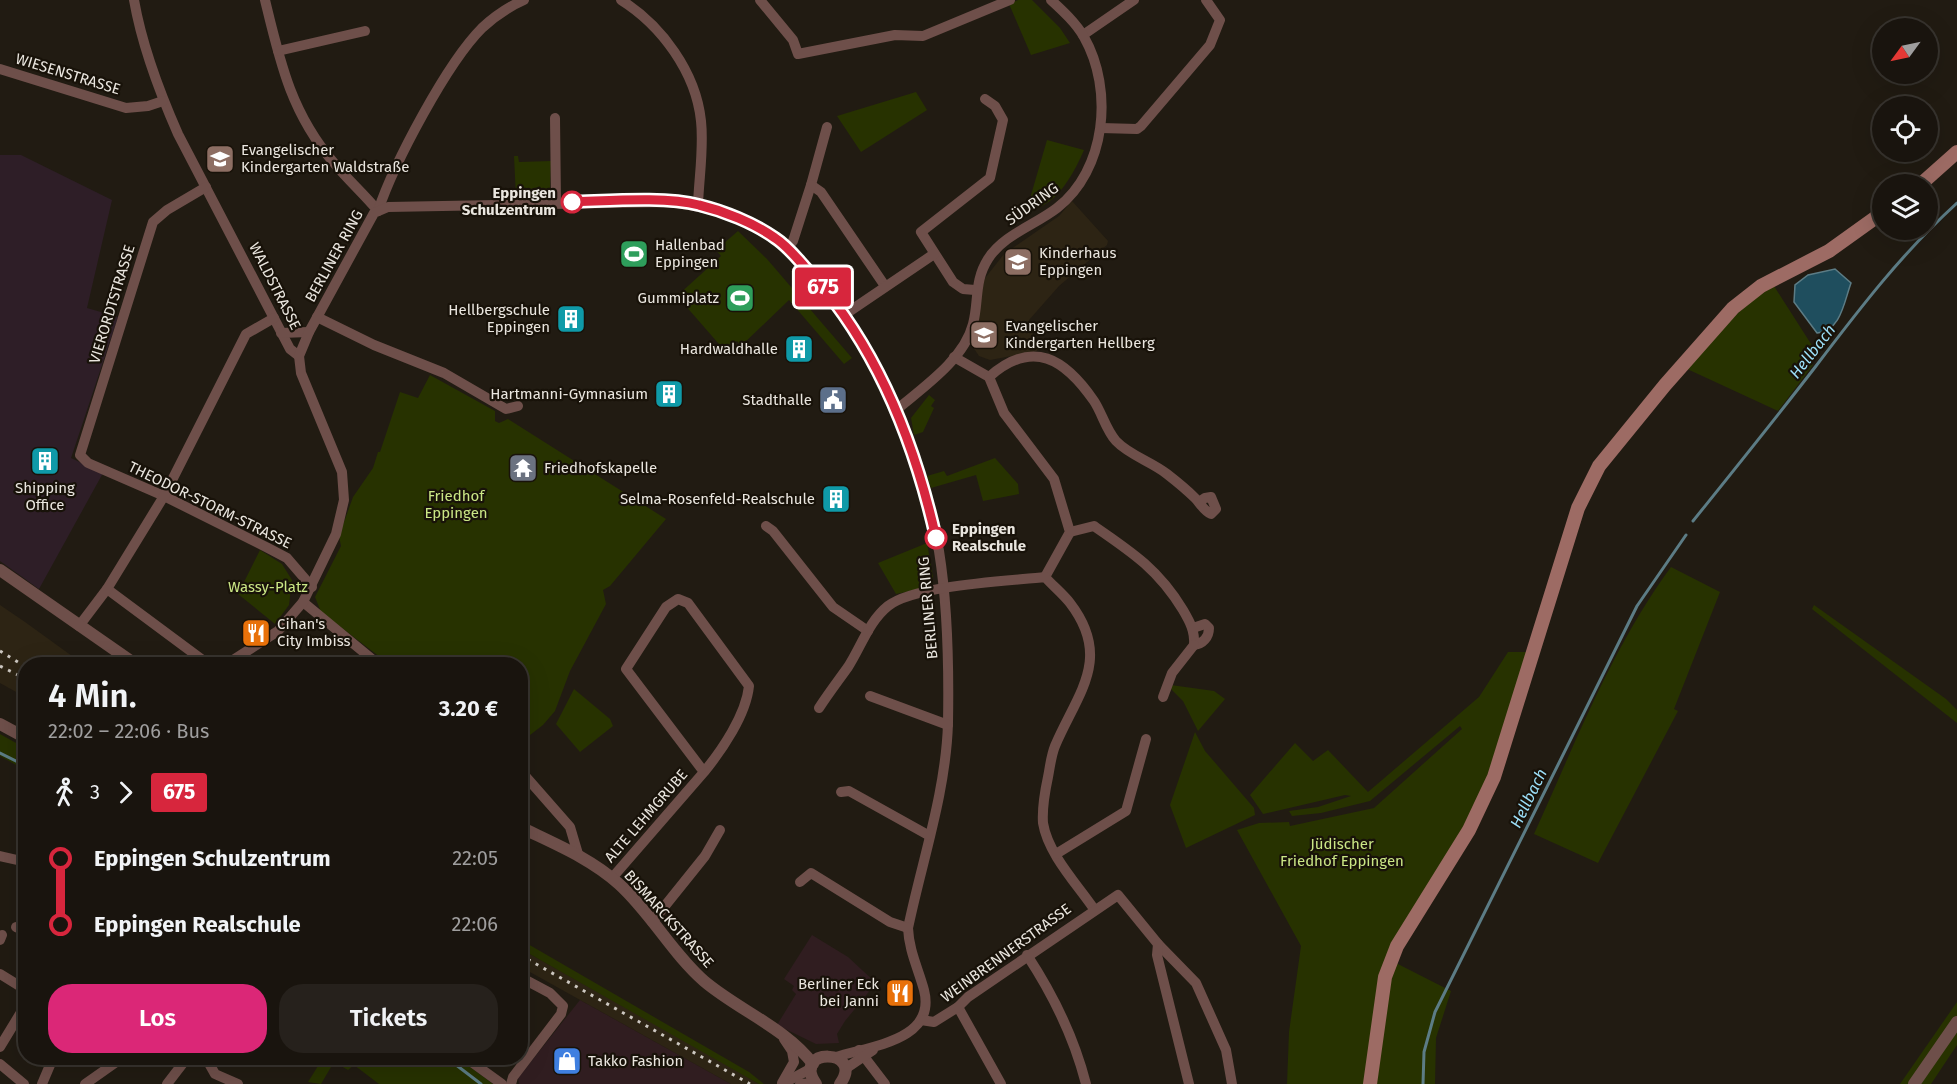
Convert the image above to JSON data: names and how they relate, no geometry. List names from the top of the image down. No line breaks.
{"streets":{"street":["WIESENSTRASSE","SÜDRING","BERLINER RING","WALDSTRASSE","VIERORDTSTRASSE","THEODOR-STORM-STRASSE","ALTE LEHMGRUBE","BISMARCKSTRASSE","WEINBRENNERSTRASSE"]},"crossings":[["WIESENSTRASSE","WALDSTRASSE"],["SÜDRING","BERLINER RING"],["BERLINER RING","WALDSTRASSE"],["BERLINER RING","WEINBRENNERSTRASSE"],["WALDSTRASSE","VIERORDTSTRASSE"],["WALDSTRASSE","THEODOR-STORM-STRASSE"],["VIERORDTSTRASSE","THEODOR-STORM-STRASSE"],["ALTE LEHMGRUBE","BISMARCKSTRASSE"],["BISMARCKSTRASSE","WEINBRENNERSTRASSE"]],"water":["Hellbach"],"parks":["Friedhof Eppingen","Wassy-Platz","Jüdischer Friedhof Eppingen"],"places":{"school or university":["Evangelischer Kindergarten Waldstraße","Kinderhaus Eppingen","Evangelischer Kindergarten Hellberg"],"other":["Eppingen Schulzentrum","Eppingen Realschule"],"sports":["Hallenbad Eppingen","Gummiplatz"],"building":["Hellbergschule Eppingen","Hardwaldhalle","Hartmanni-Gymnasium","Shipping Office","Selma-Rosenfeld-Realschule"],"public building":["Stadthalle"],"temple":["Friedhofskapelle"],"restaurant":["Cihan's City Imbiss","Berliner Eck bei Janni"],"shop":["Takko Fashion"]},"lines":["bus line 675"],"north":"bottom left","page":{"on_map":"675","heading":["4 Min.","22:02 – 22:06 · Bus","3.20 €"],"legs":["3","675"],"list":[{"name":"Eppingen Schulzentrum","value":"22:05"},{"name":"Eppingen Realschule","value":"22:06"}],"buttons":["Los","Tickets"]}}
